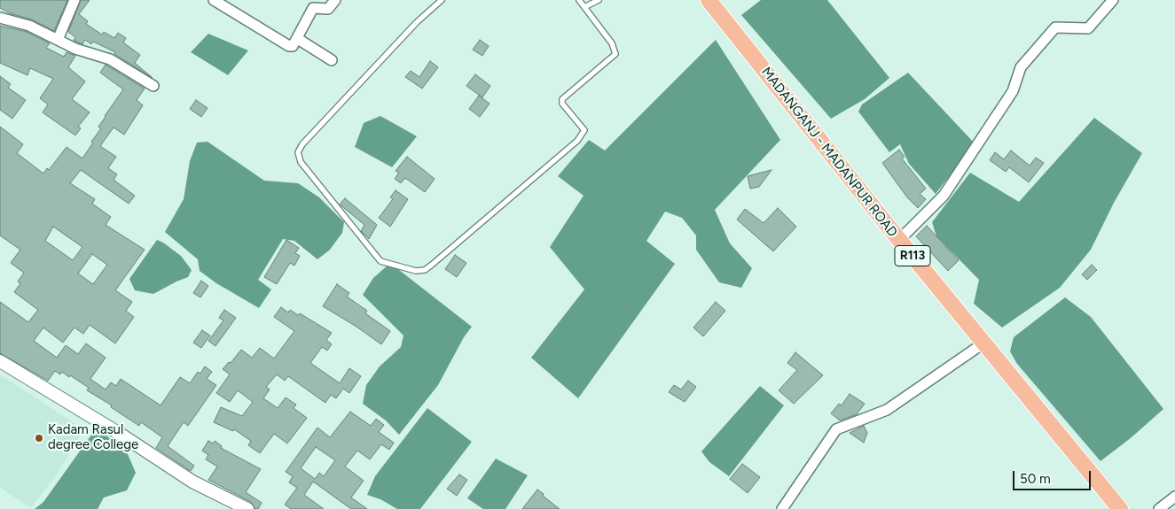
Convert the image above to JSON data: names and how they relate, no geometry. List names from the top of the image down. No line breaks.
{"streets":{"main road":["MADANGANJ - MADANPUR ROAD","R113"]},"places":["Kadam Rasul degree College"],"scale_bar":"50 m"}
